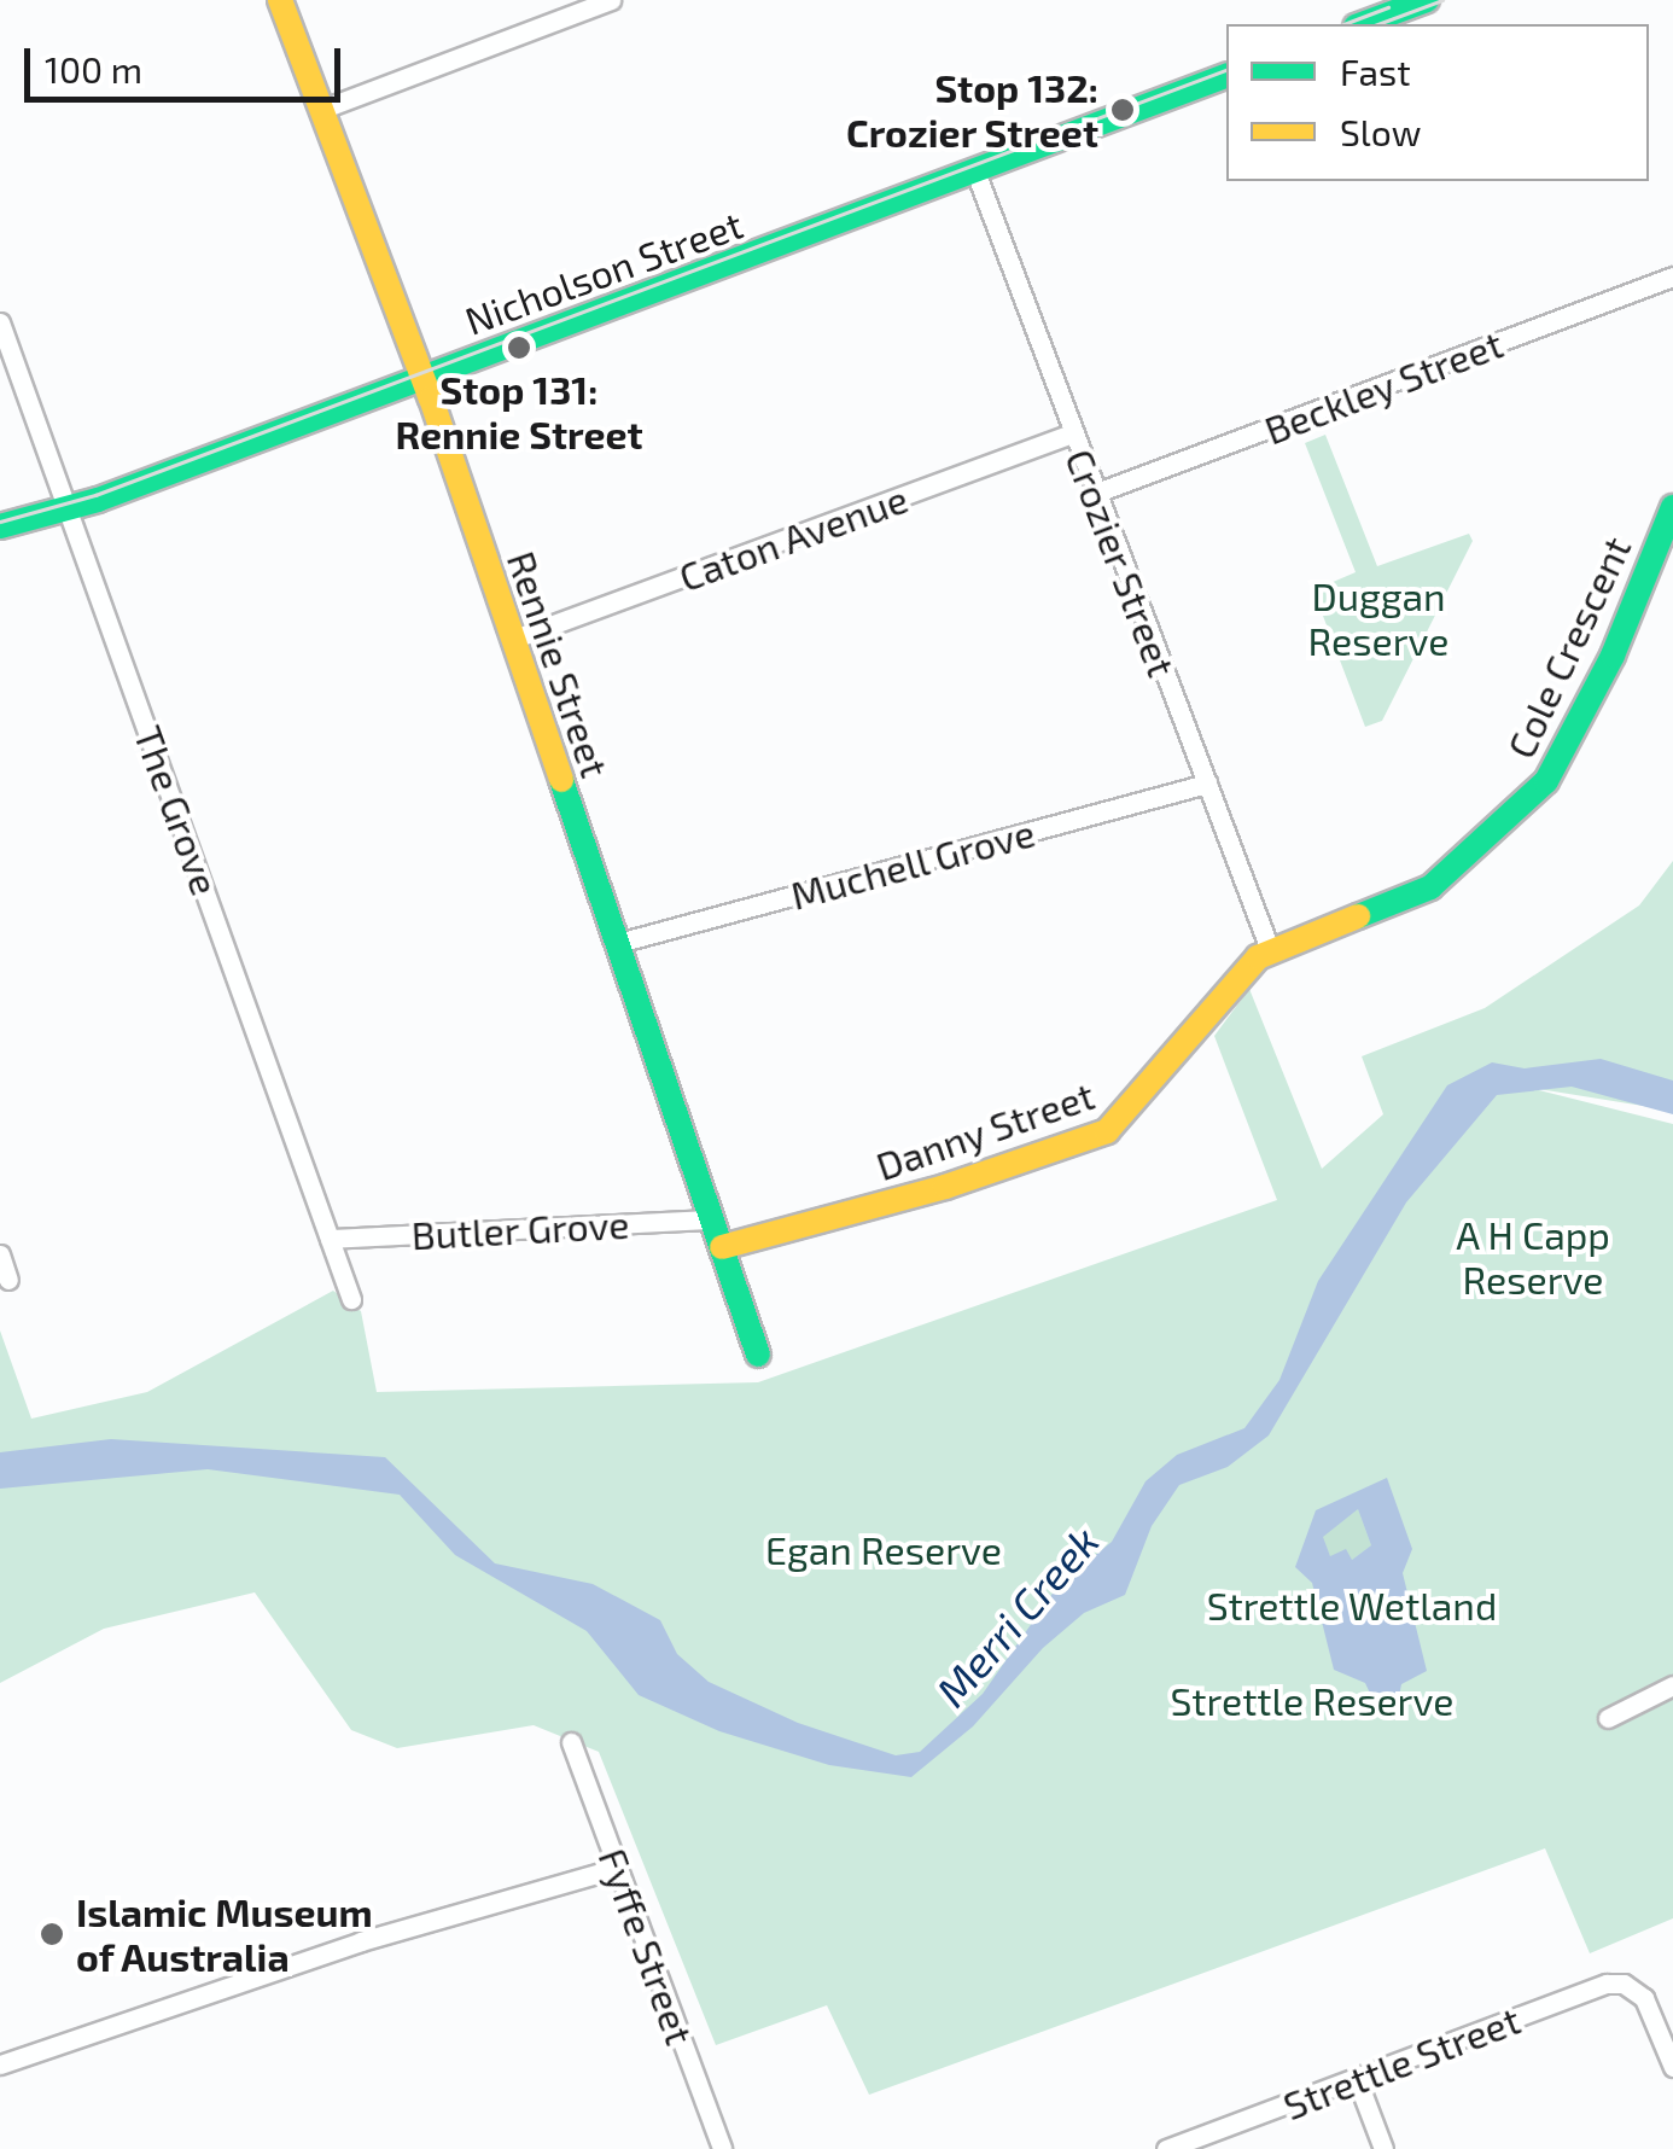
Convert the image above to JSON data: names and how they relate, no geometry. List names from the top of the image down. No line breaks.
{"streets":{"street":["Nicholson Street","Beckley Street","Caton Avenue","Crozier Street","Cole Crescent","Rennie Street","The Grove","Muchell Grove","Danny Street","Butler Grove","Fyffe Street","Strettle Street"]},"crossings":[["Nicholson Street","Crozier Street"],["Nicholson Street","Rennie Street"],["Nicholson Street","The Grove"],["Beckley Street","Crozier Street"],["Caton Avenue","Crozier Street"],["Caton Avenue","Rennie Street"],["Crozier Street","Cole Crescent"],["Crozier Street","Muchell Grove"],["Crozier Street","Danny Street"],["Cole Crescent","Danny Street"],["Rennie Street","Muchell Grove"],["Rennie Street","Danny Street"],["Rennie Street","Butler Grove"],["The Grove","Butler Grove"]],"water":["Merri Creek"],"parks":["Duggan Reserve","A H Capp Reserve","Egan Reserve","Strettle Wetland","Strettle Reserve"],"places":["Stop 132: Crozier Street","Stop 131: Rennie Street","Islamic Museum of Australia"],"legend":["Fast","Slow"],"scale_bar":"100 m"}
